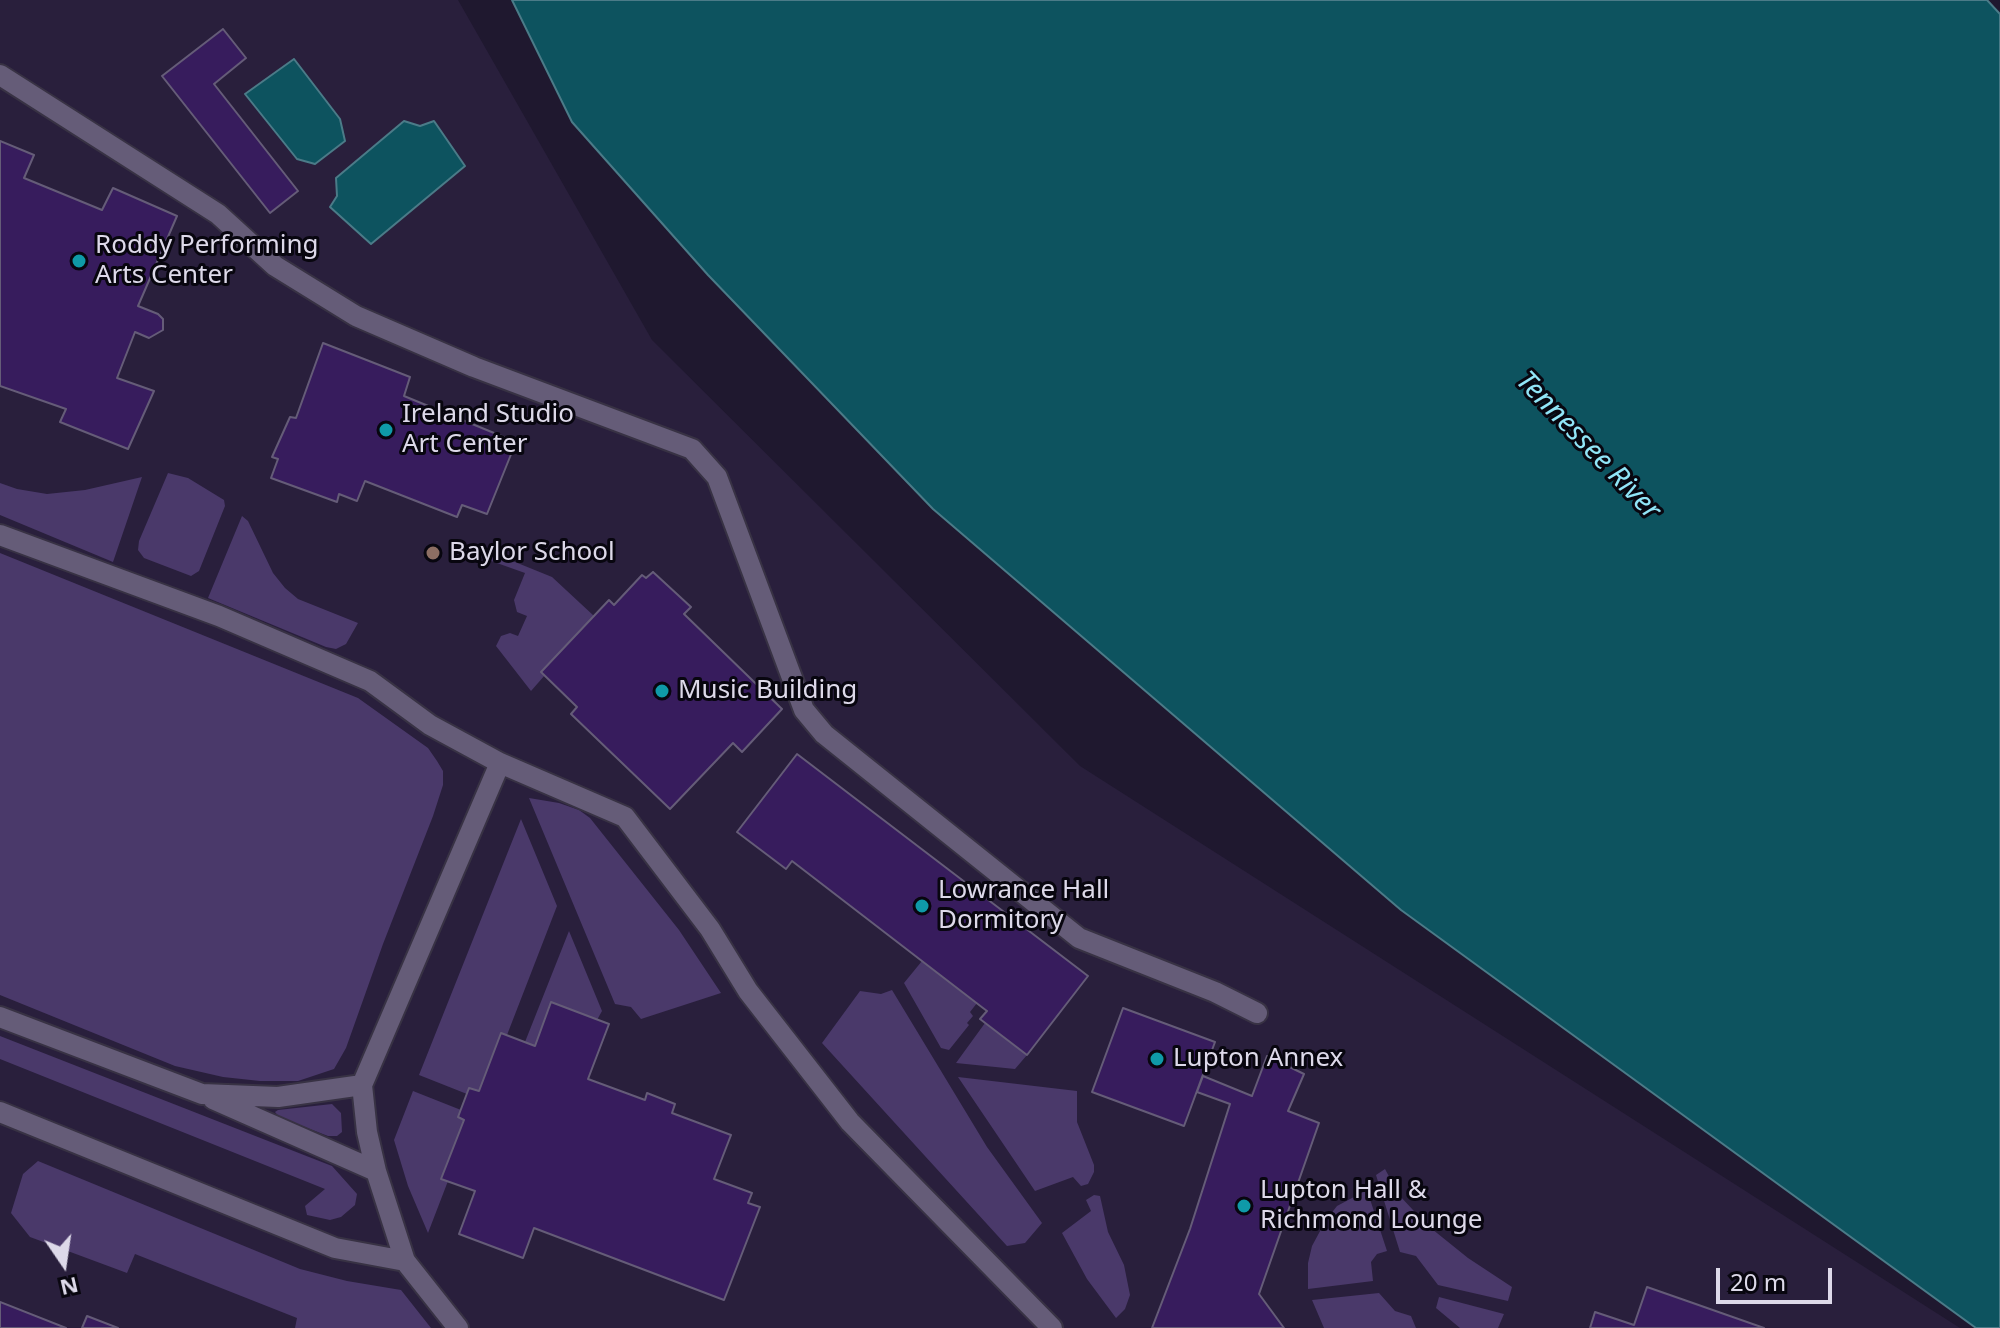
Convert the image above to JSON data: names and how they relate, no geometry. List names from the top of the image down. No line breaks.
{"water":["Tennessee River"],"places":["Roddy Performing Arts Center","Ireland Studio Art Center","Baylor School","Music Building","Lowrance Hall Dormitory","Lupton Annex","Lupton Hall & Richmond Lounge"],"scale_bar":"20 m","north":"bottom"}
